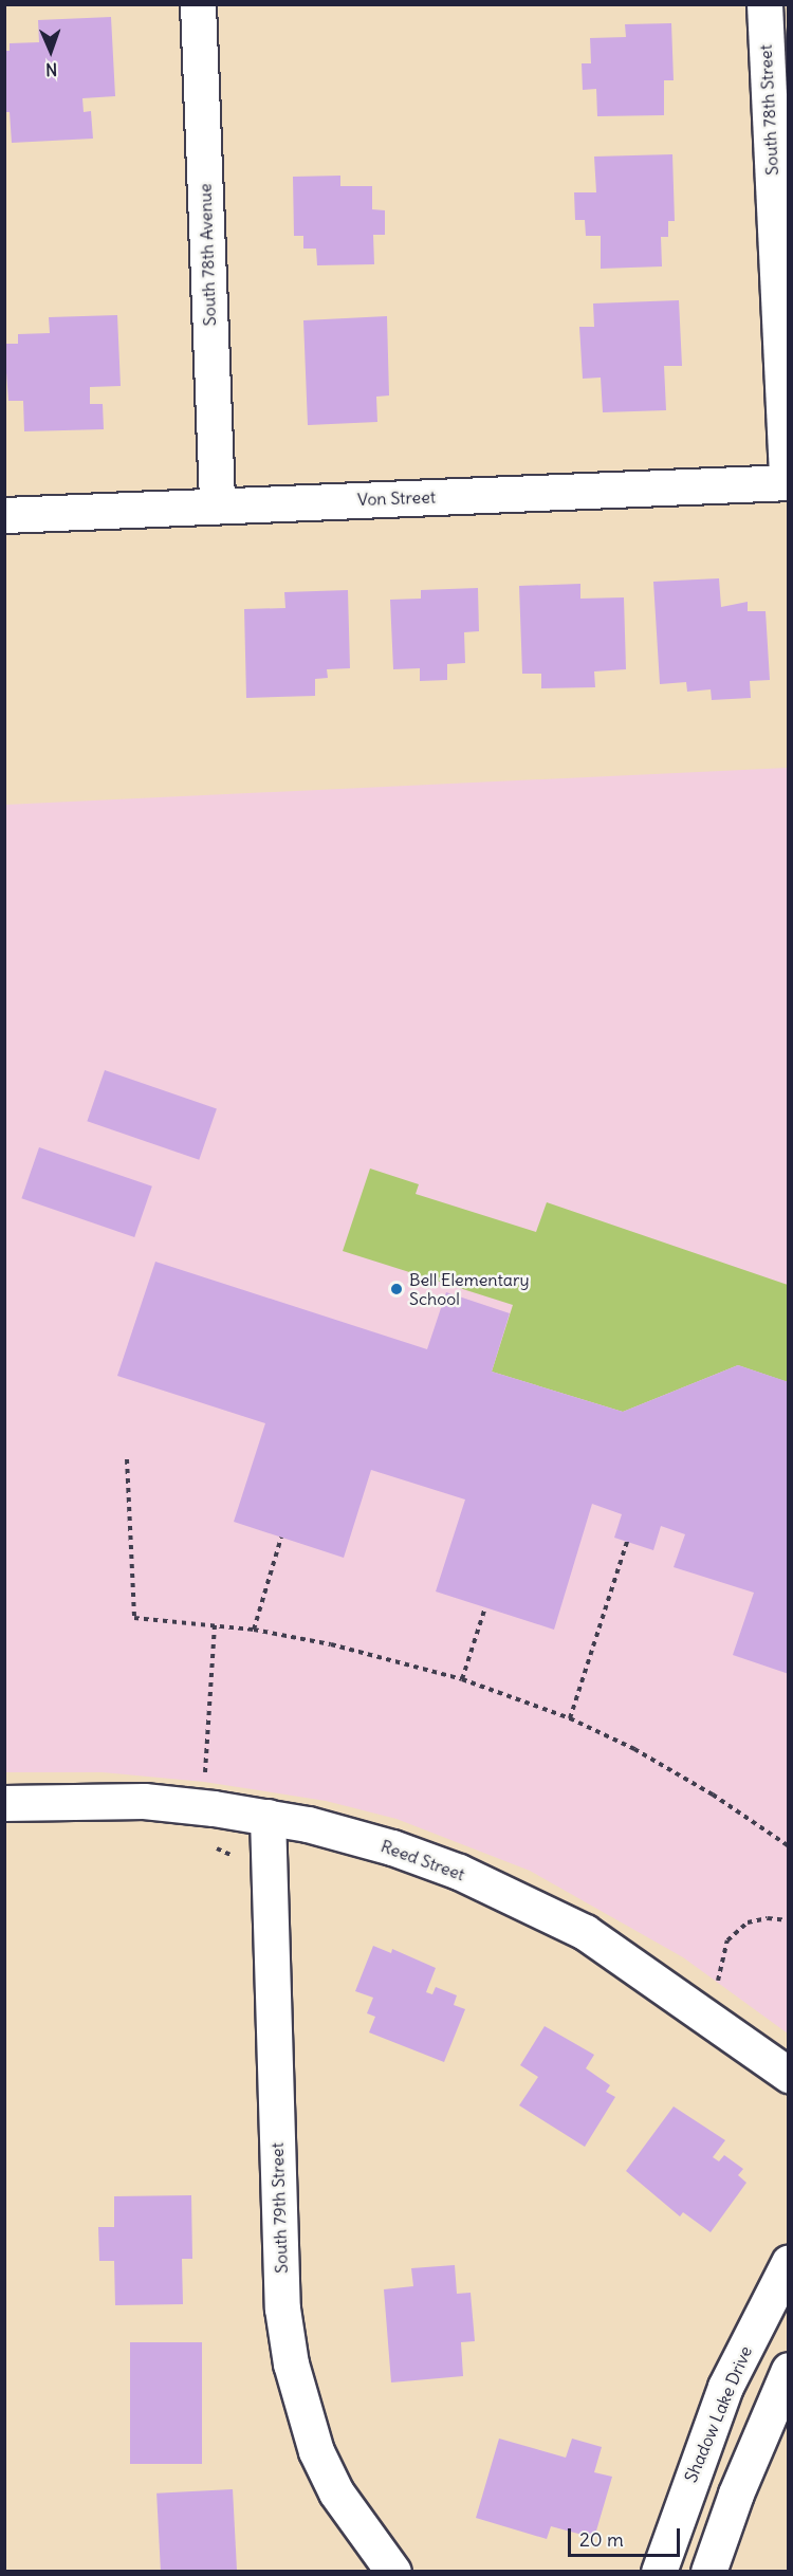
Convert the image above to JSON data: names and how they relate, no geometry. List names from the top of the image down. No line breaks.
{"streets":{"street":["South 78th Street","South 78th Avenue","Von Street","Reed Street","South 79th Street","Shadow Lake Drive"]},"crossings":[["South 78th Street","Von Street"],["South 78th Avenue","Von Street"],["Reed Street","South 79th Street"]],"places":["Bell Elementary School"],"scale_bar":"20 m","north":"bottom"}
